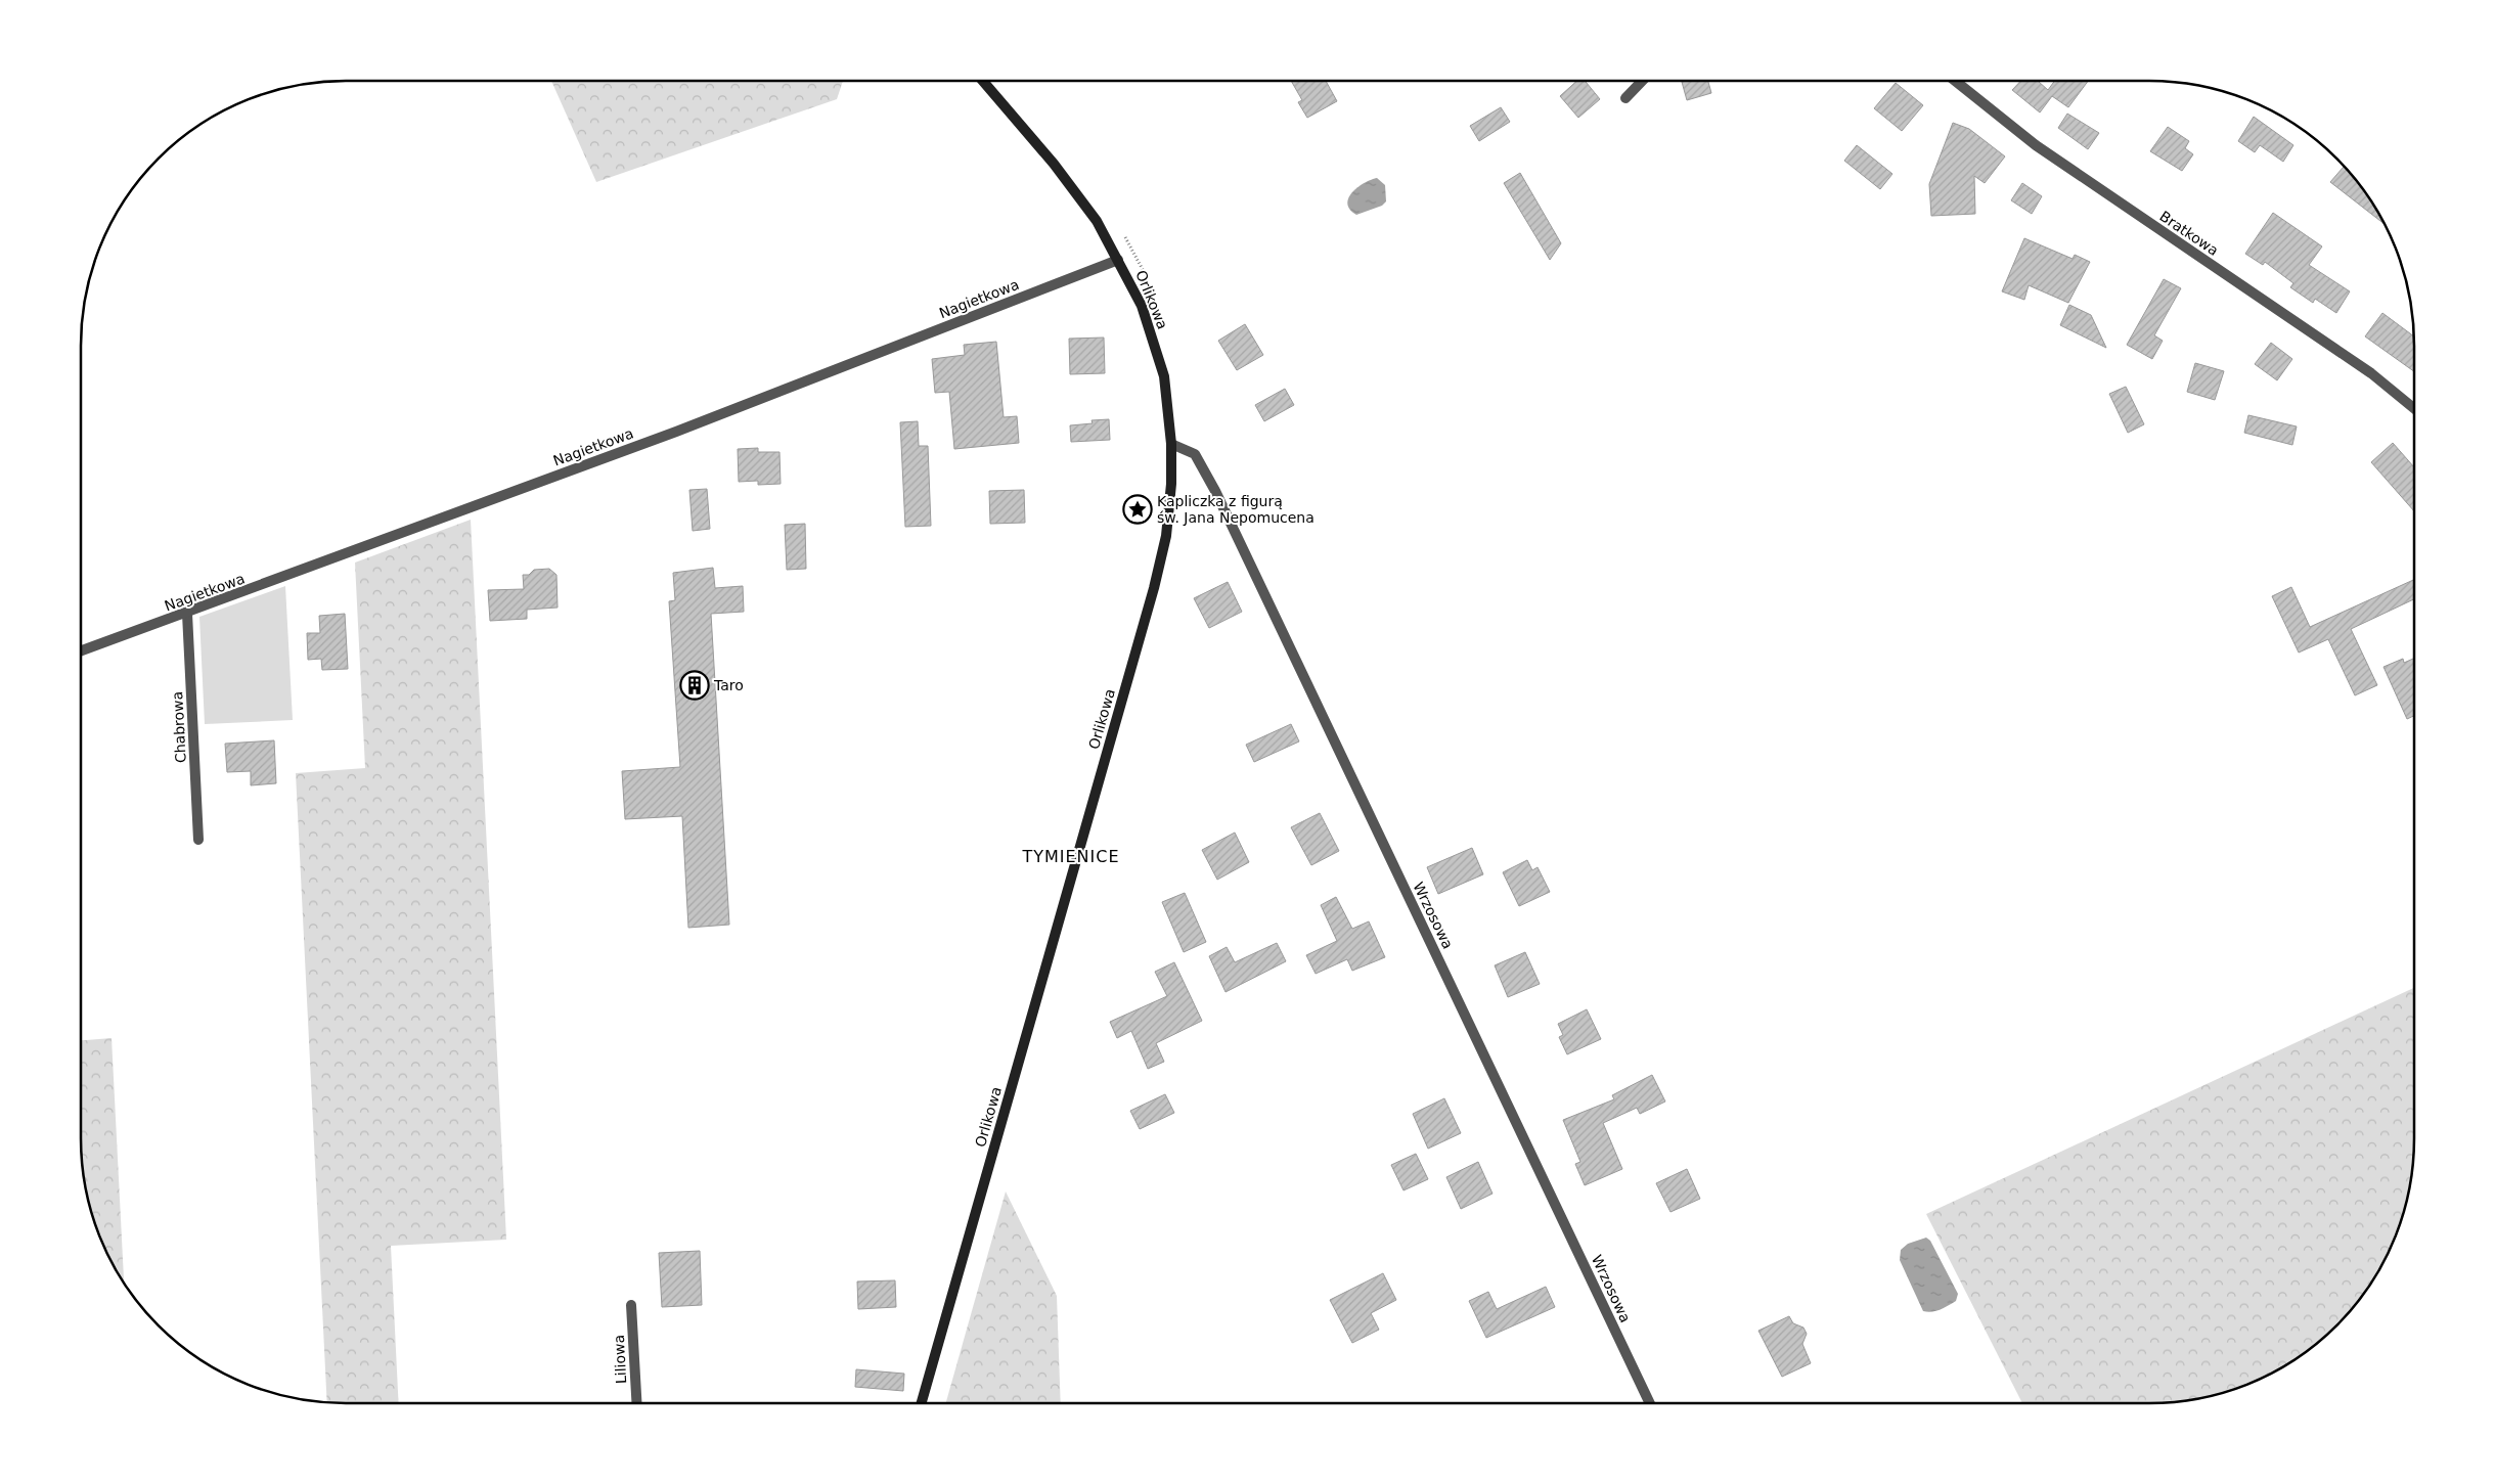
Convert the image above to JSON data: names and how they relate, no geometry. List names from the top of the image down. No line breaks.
{"streets":{"street":["Bratkowa","Nagietkowa","Orlikowa","Chabrowa","Wrzosowa","Liliowa"]},"crossings":[["Nagietkowa","Orlikowa"],["Nagietkowa","Chabrowa"],["Orlikowa","Wrzosowa"]],"districts":["TYMIENICE"],"places":{"place":["Kapliczka z figurą św. Jana Nepomucena"],"building":["Taro"]}}
